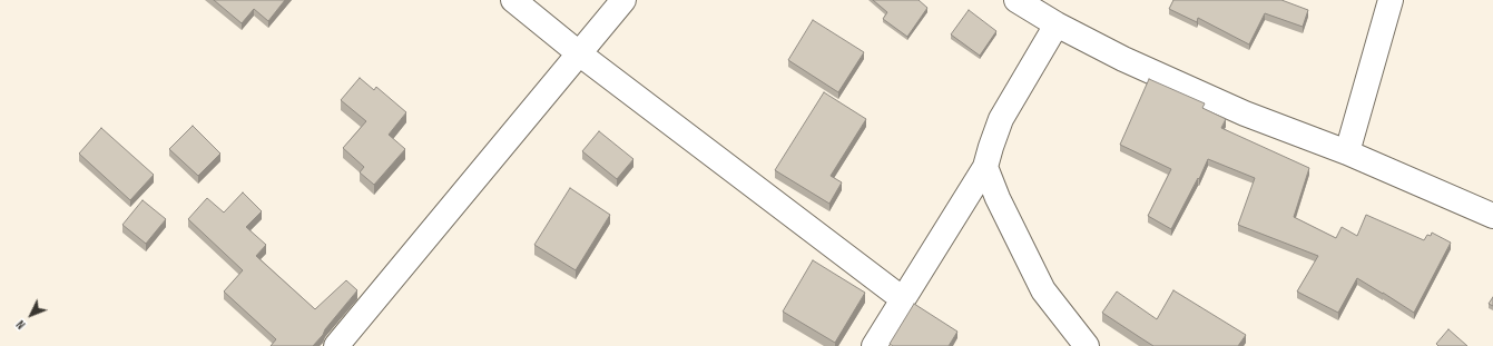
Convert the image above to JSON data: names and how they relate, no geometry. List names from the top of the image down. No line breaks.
{"north":"bottom left"}
